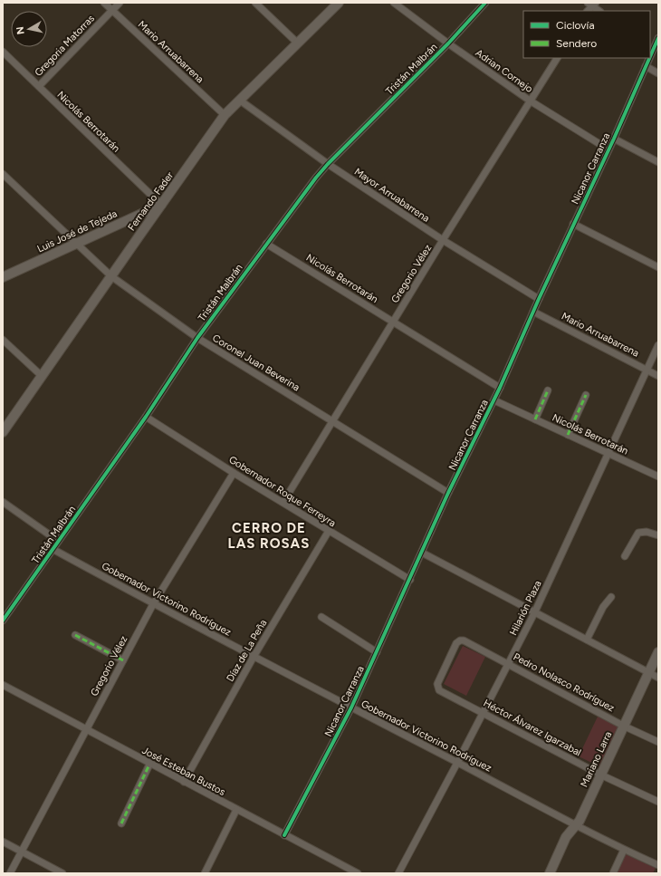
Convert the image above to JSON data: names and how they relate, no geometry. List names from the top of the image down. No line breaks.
{"streets":{"main road":["Fernando Fader","Luis José de Tejeda","Mariano Larra"],"street":["Gregoria Matorras","Mario Arruabarrena","Tristán Malbrán","Adrian Cornejo","Nicolás Berrotarán","Nicanor Carranza","Mayor Arruabarrena","Gregorio Vélez","Coronel Juan Beverina","Gobernador Roque Ferreyra","Gobernador Victorino Rodríguez","Hilarión Plaza","Díaz de La Peña","Pedro Nolasco Rodríguez","Héctor Álvarez Igarzabal","José Esteban Bustos"]},"crossings":[["Gregoria Matorras","Mario Arruabarrena"],["Gregoria Matorras","Nicolás Berrotarán"],["Mario Arruabarrena","Nicanor Carranza"],["Mario Arruabarrena","Fernando Fader"],["Mario Arruabarrena","Hilarión Plaza"],["Tristán Malbrán","Adrian Cornejo"],["Tristán Malbrán","Nicolás Berrotarán"],["Tristán Malbrán","Mayor Arruabarrena"],["Tristán Malbrán","Coronel Juan Beverina"],["Tristán Malbrán","Gobernador Roque Ferreyra"],["Tristán Malbrán","Gobernador Victorino Rodríguez"],["Adrian Cornejo","Nicanor Carranza"],["Adrian Cornejo","Gregorio Vélez"],["Nicolás Berrotarán","Nicanor Carranza"],["Nicolás Berrotarán","Fernando Fader"],["Nicolás Berrotarán","Luis José de Tejeda"],["Nicolás Berrotarán","Gregorio Vélez"],["Nicolás Berrotarán","Hilarión Plaza"],["Nicanor Carranza","Mayor Arruabarrena"],["Nicanor Carranza","Coronel Juan Beverina"],["Nicanor Carranza","Gobernador Roque Ferreyra"],["Nicanor Carranza","Gobernador Victorino Rodríguez"],["Nicanor Carranza","José Esteban Bustos"],["Mayor Arruabarrena","Fernando Fader"],["Mayor Arruabarrena","Gregorio Vélez"],["Fernando Fader","Luis José de Tejeda"],["Fernando Fader","Coronel Juan Beverina"],["Luis José de Tejeda","Coronel Juan Beverina"],["Gregorio Vélez","Coronel Juan Beverina"],["Gregorio Vélez","Gobernador Roque Ferreyra"],["Gregorio Vélez","Gobernador Victorino Rodríguez"],["Gregorio Vélez","José Esteban Bustos"],["Gobernador Roque Ferreyra","Díaz de La Peña"],["Gobernador Victorino Rodríguez","Hilarión Plaza"],["Gobernador Victorino Rodríguez","Díaz de La Peña"],["Gobernador Victorino Rodríguez","Mariano Larra"],["Hilarión Plaza","Pedro Nolasco Rodríguez"],["Hilarión Plaza","Héctor Álvarez Igarzabal"],["Díaz de La Peña","José Esteban Bustos"],["Pedro Nolasco Rodríguez","Héctor Álvarez Igarzabal"],["Pedro Nolasco Rodríguez","Mariano Larra"],["Héctor Álvarez Igarzabal","Mariano Larra"]],"districts":["CERRO DE LAS ROSAS"],"legend":["Ciclovía","Sendero"],"north":"left"}
